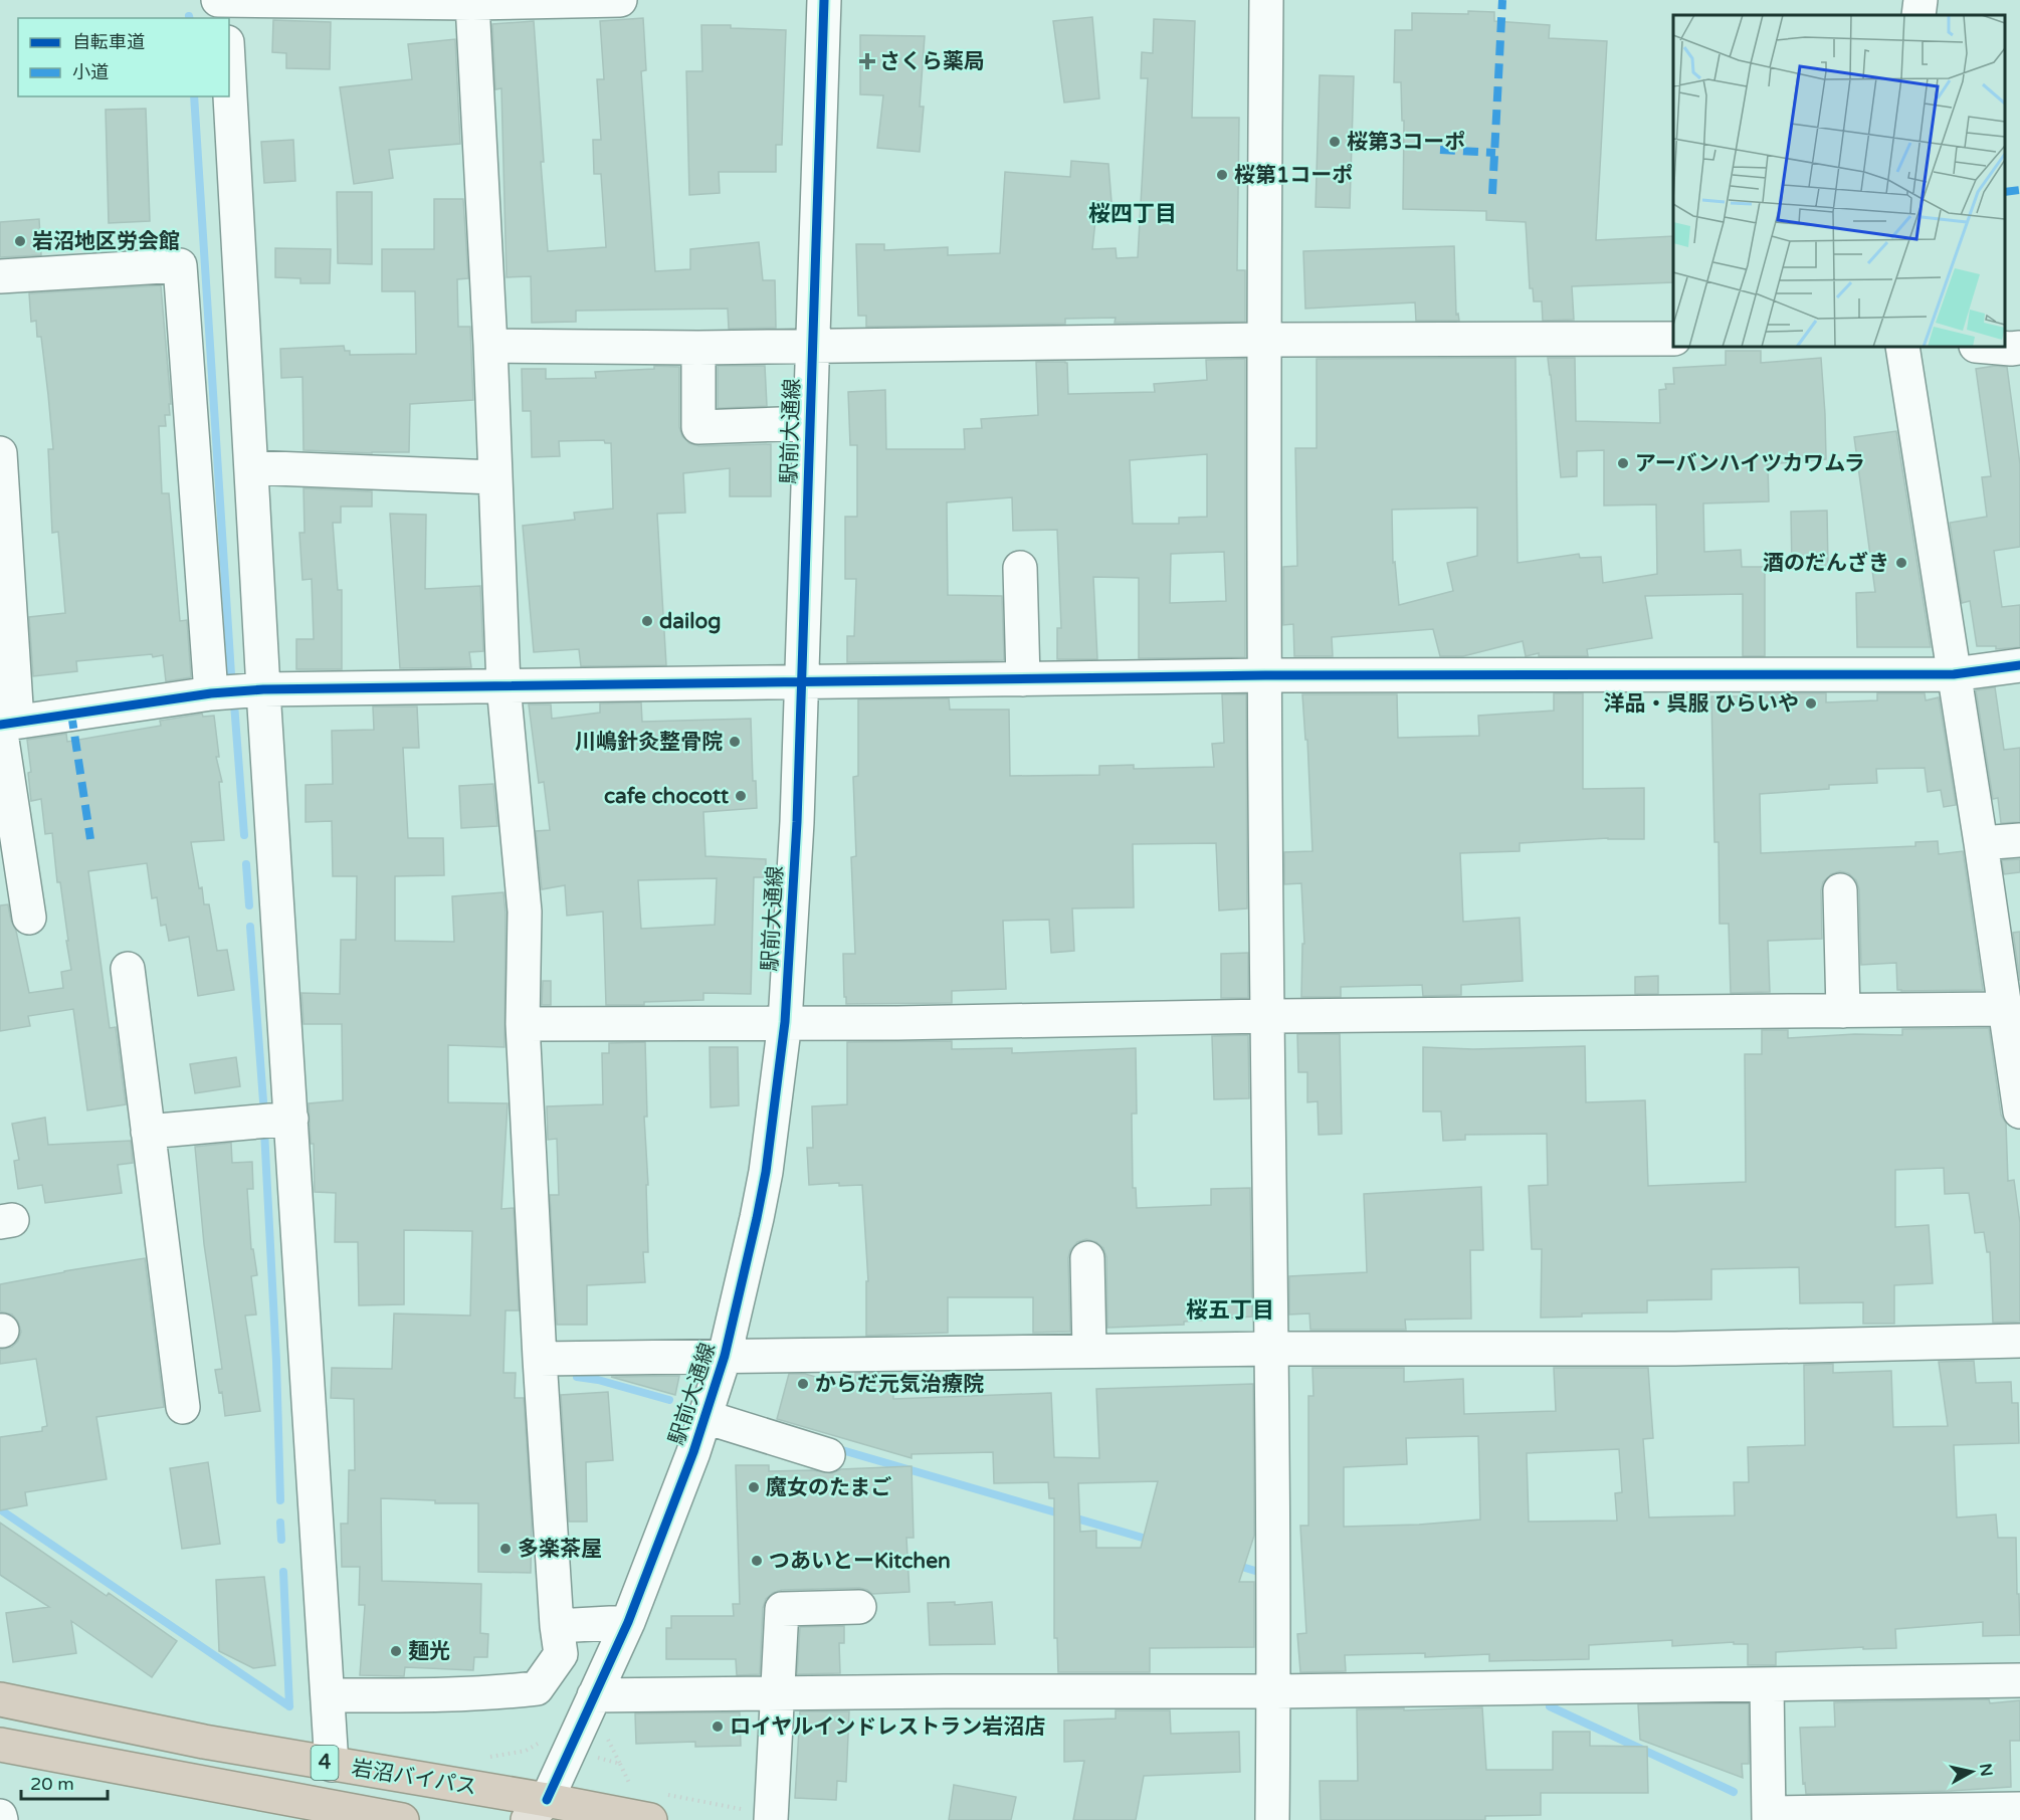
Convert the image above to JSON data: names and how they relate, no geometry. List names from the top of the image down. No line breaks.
{"streets":{"highway":["4","岩沼バイパス"],"street":["駅前大通線"]},"crossings":[["駅前大通線","岩沼バイパス"]],"districts":["桜四丁目","桜五丁目"],"places":{"health":["さくら薬局"],"other":["桜第3コーポ","桜第1コーポ","岩沼地区労会館","アーバンハイツカワムラ","酒のだんざき","dailog","洋品・呉服 ひらいや","川嶋針灸整骨院","cafe chocott","からだ元気治療院","魔女のたまご","多楽茶屋","つあいとーKitchen","麺光","ロイヤルインドレストラン岩沼店"]},"legend":["自転車道","小道"],"scale_bar":"20 m","north":"right"}
